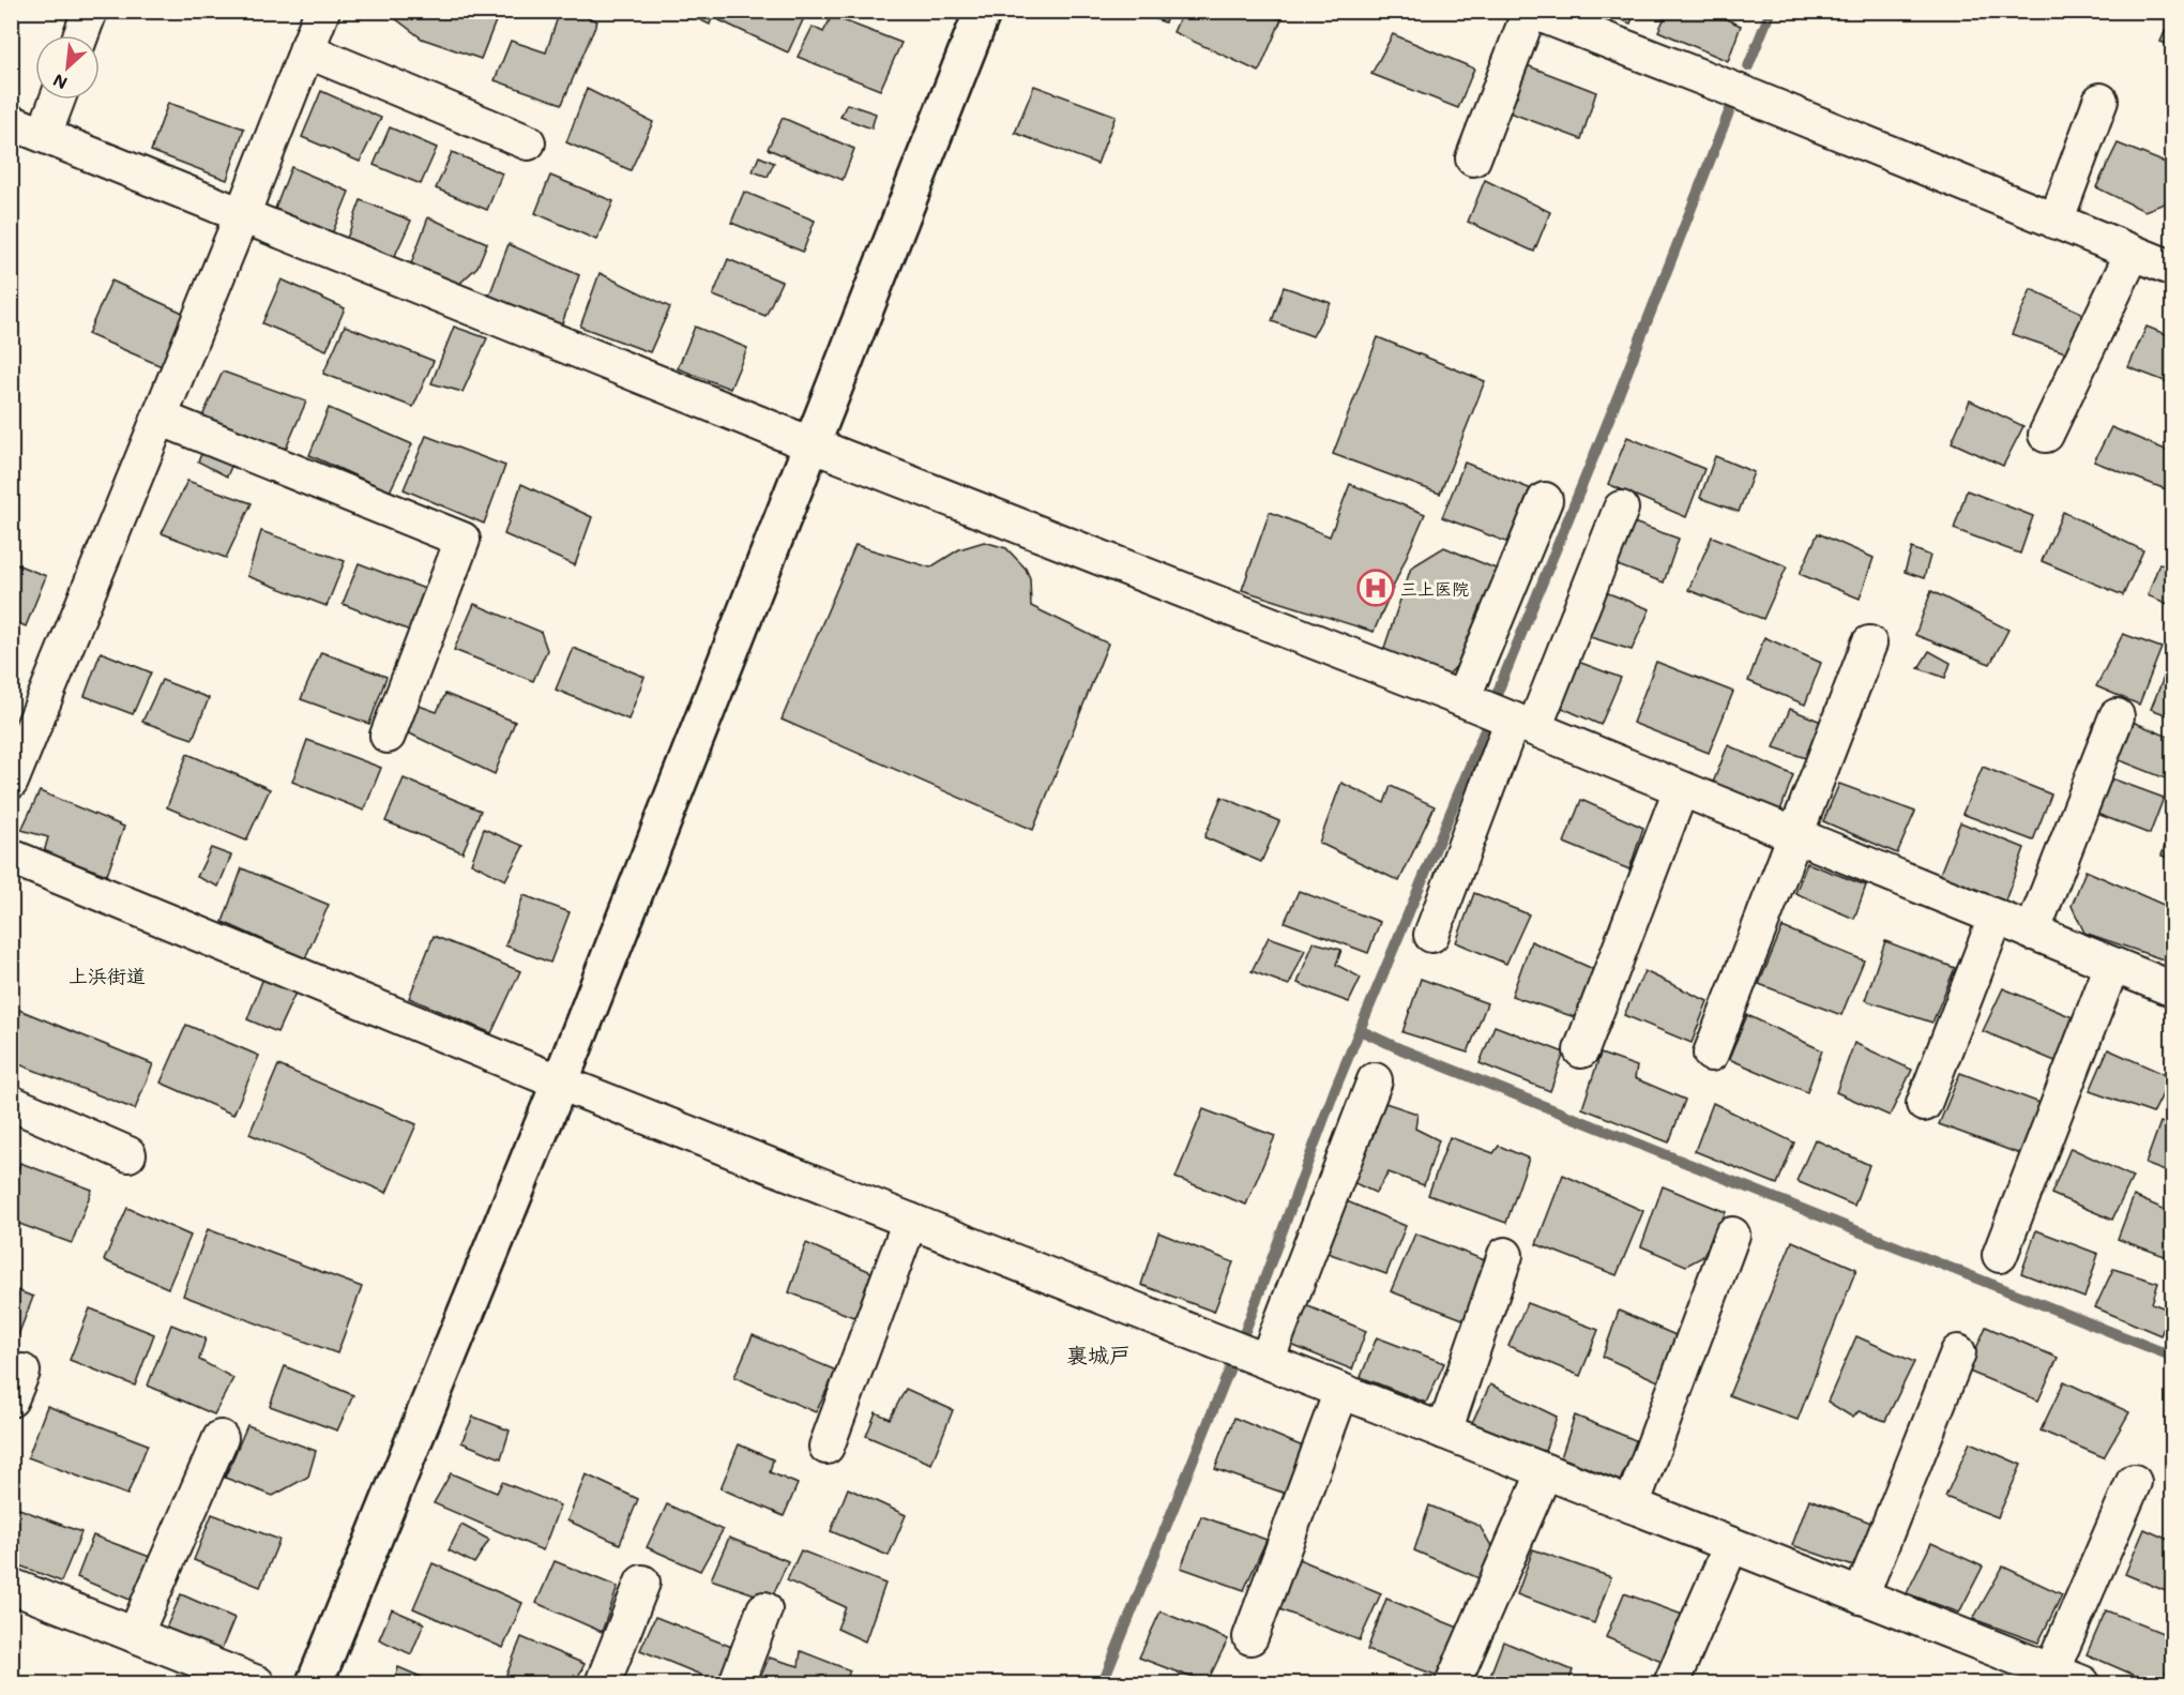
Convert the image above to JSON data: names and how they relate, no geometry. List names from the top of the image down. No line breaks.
{"districts":["上浜街道","裏城戸"],"places":{"hospital":["三上医院"]},"north":"bottom left"}
